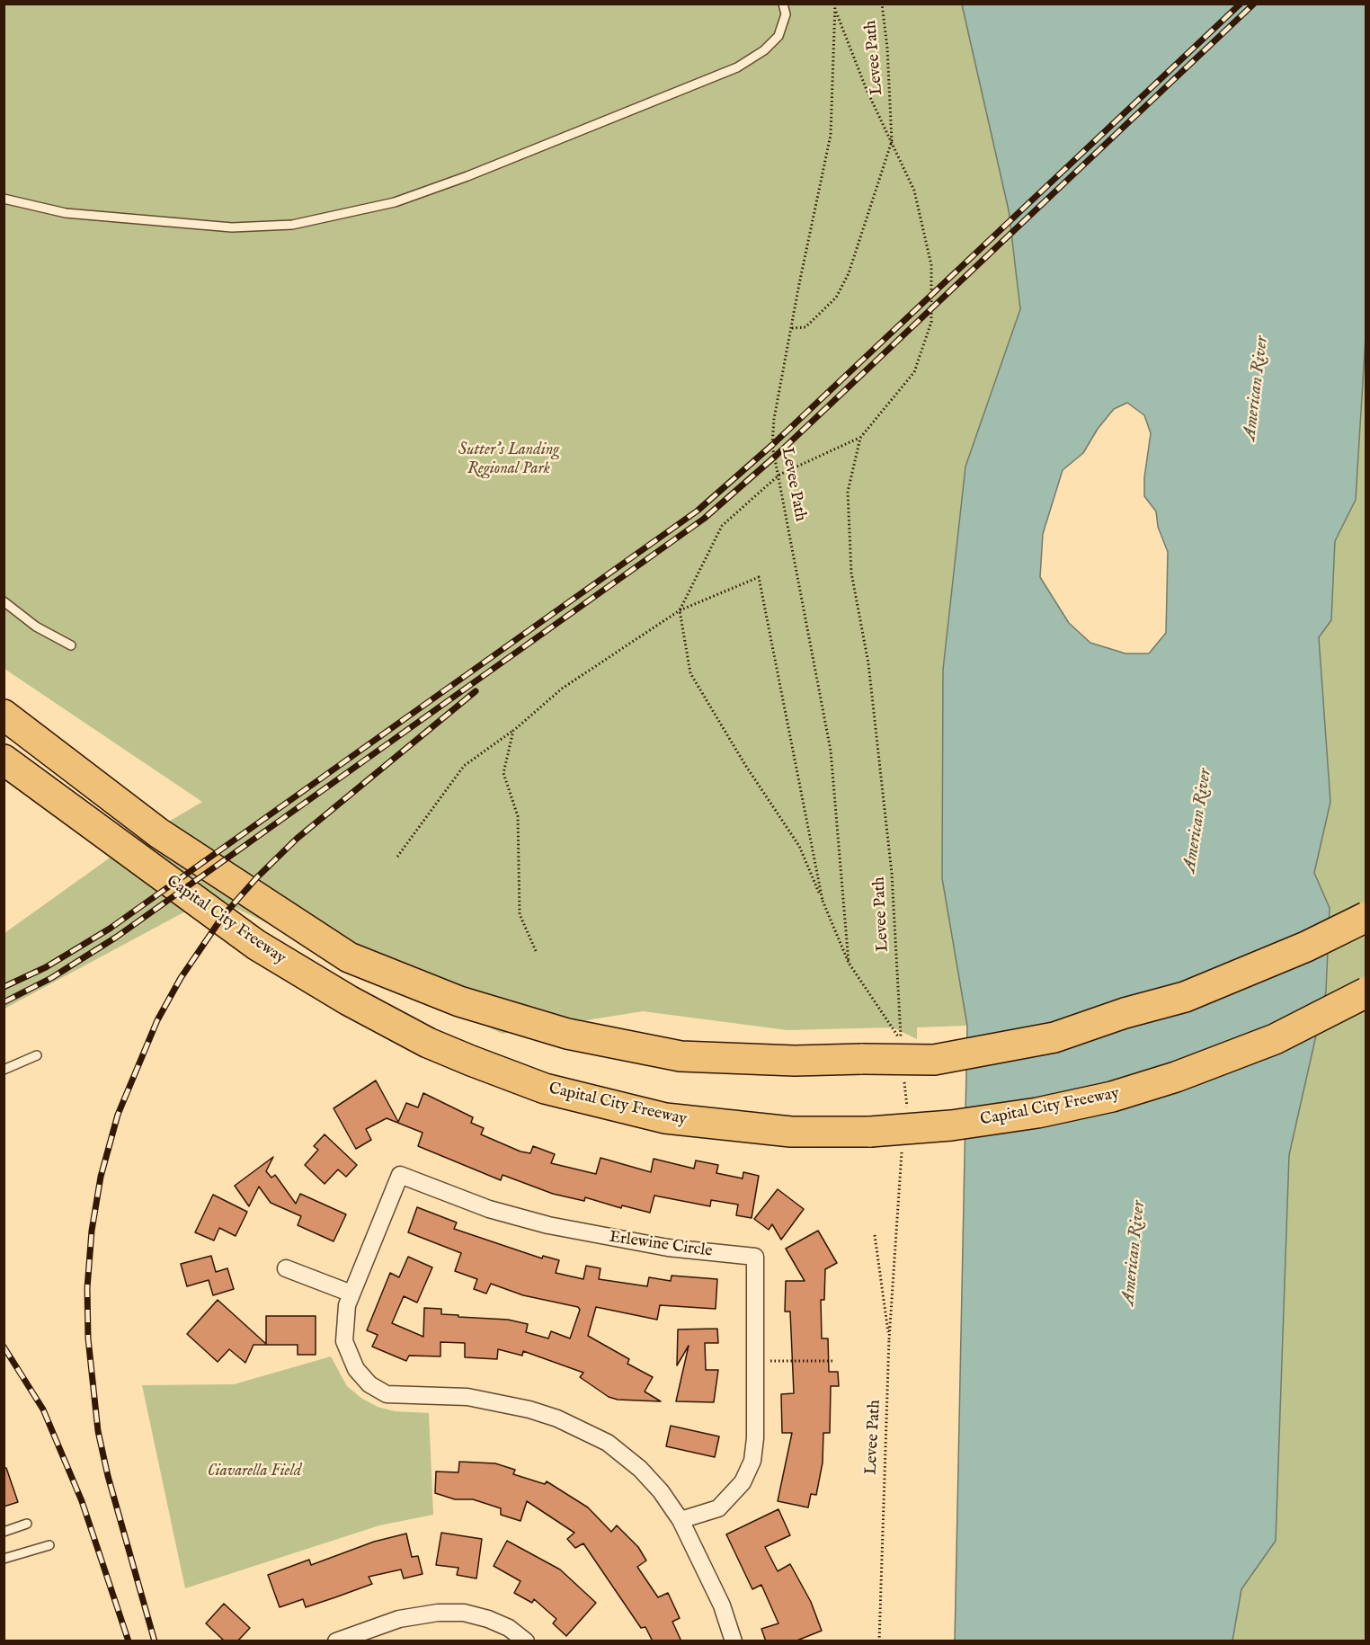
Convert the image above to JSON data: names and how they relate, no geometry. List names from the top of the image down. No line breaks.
{"streets":{"highway":["Capital City Freeway"],"street":["Erlewine Circle"],"path":["Levee Path"]},"water":["American River"],"parks":["Sutter's Landing Regional Park","Ciavarella Field"]}
